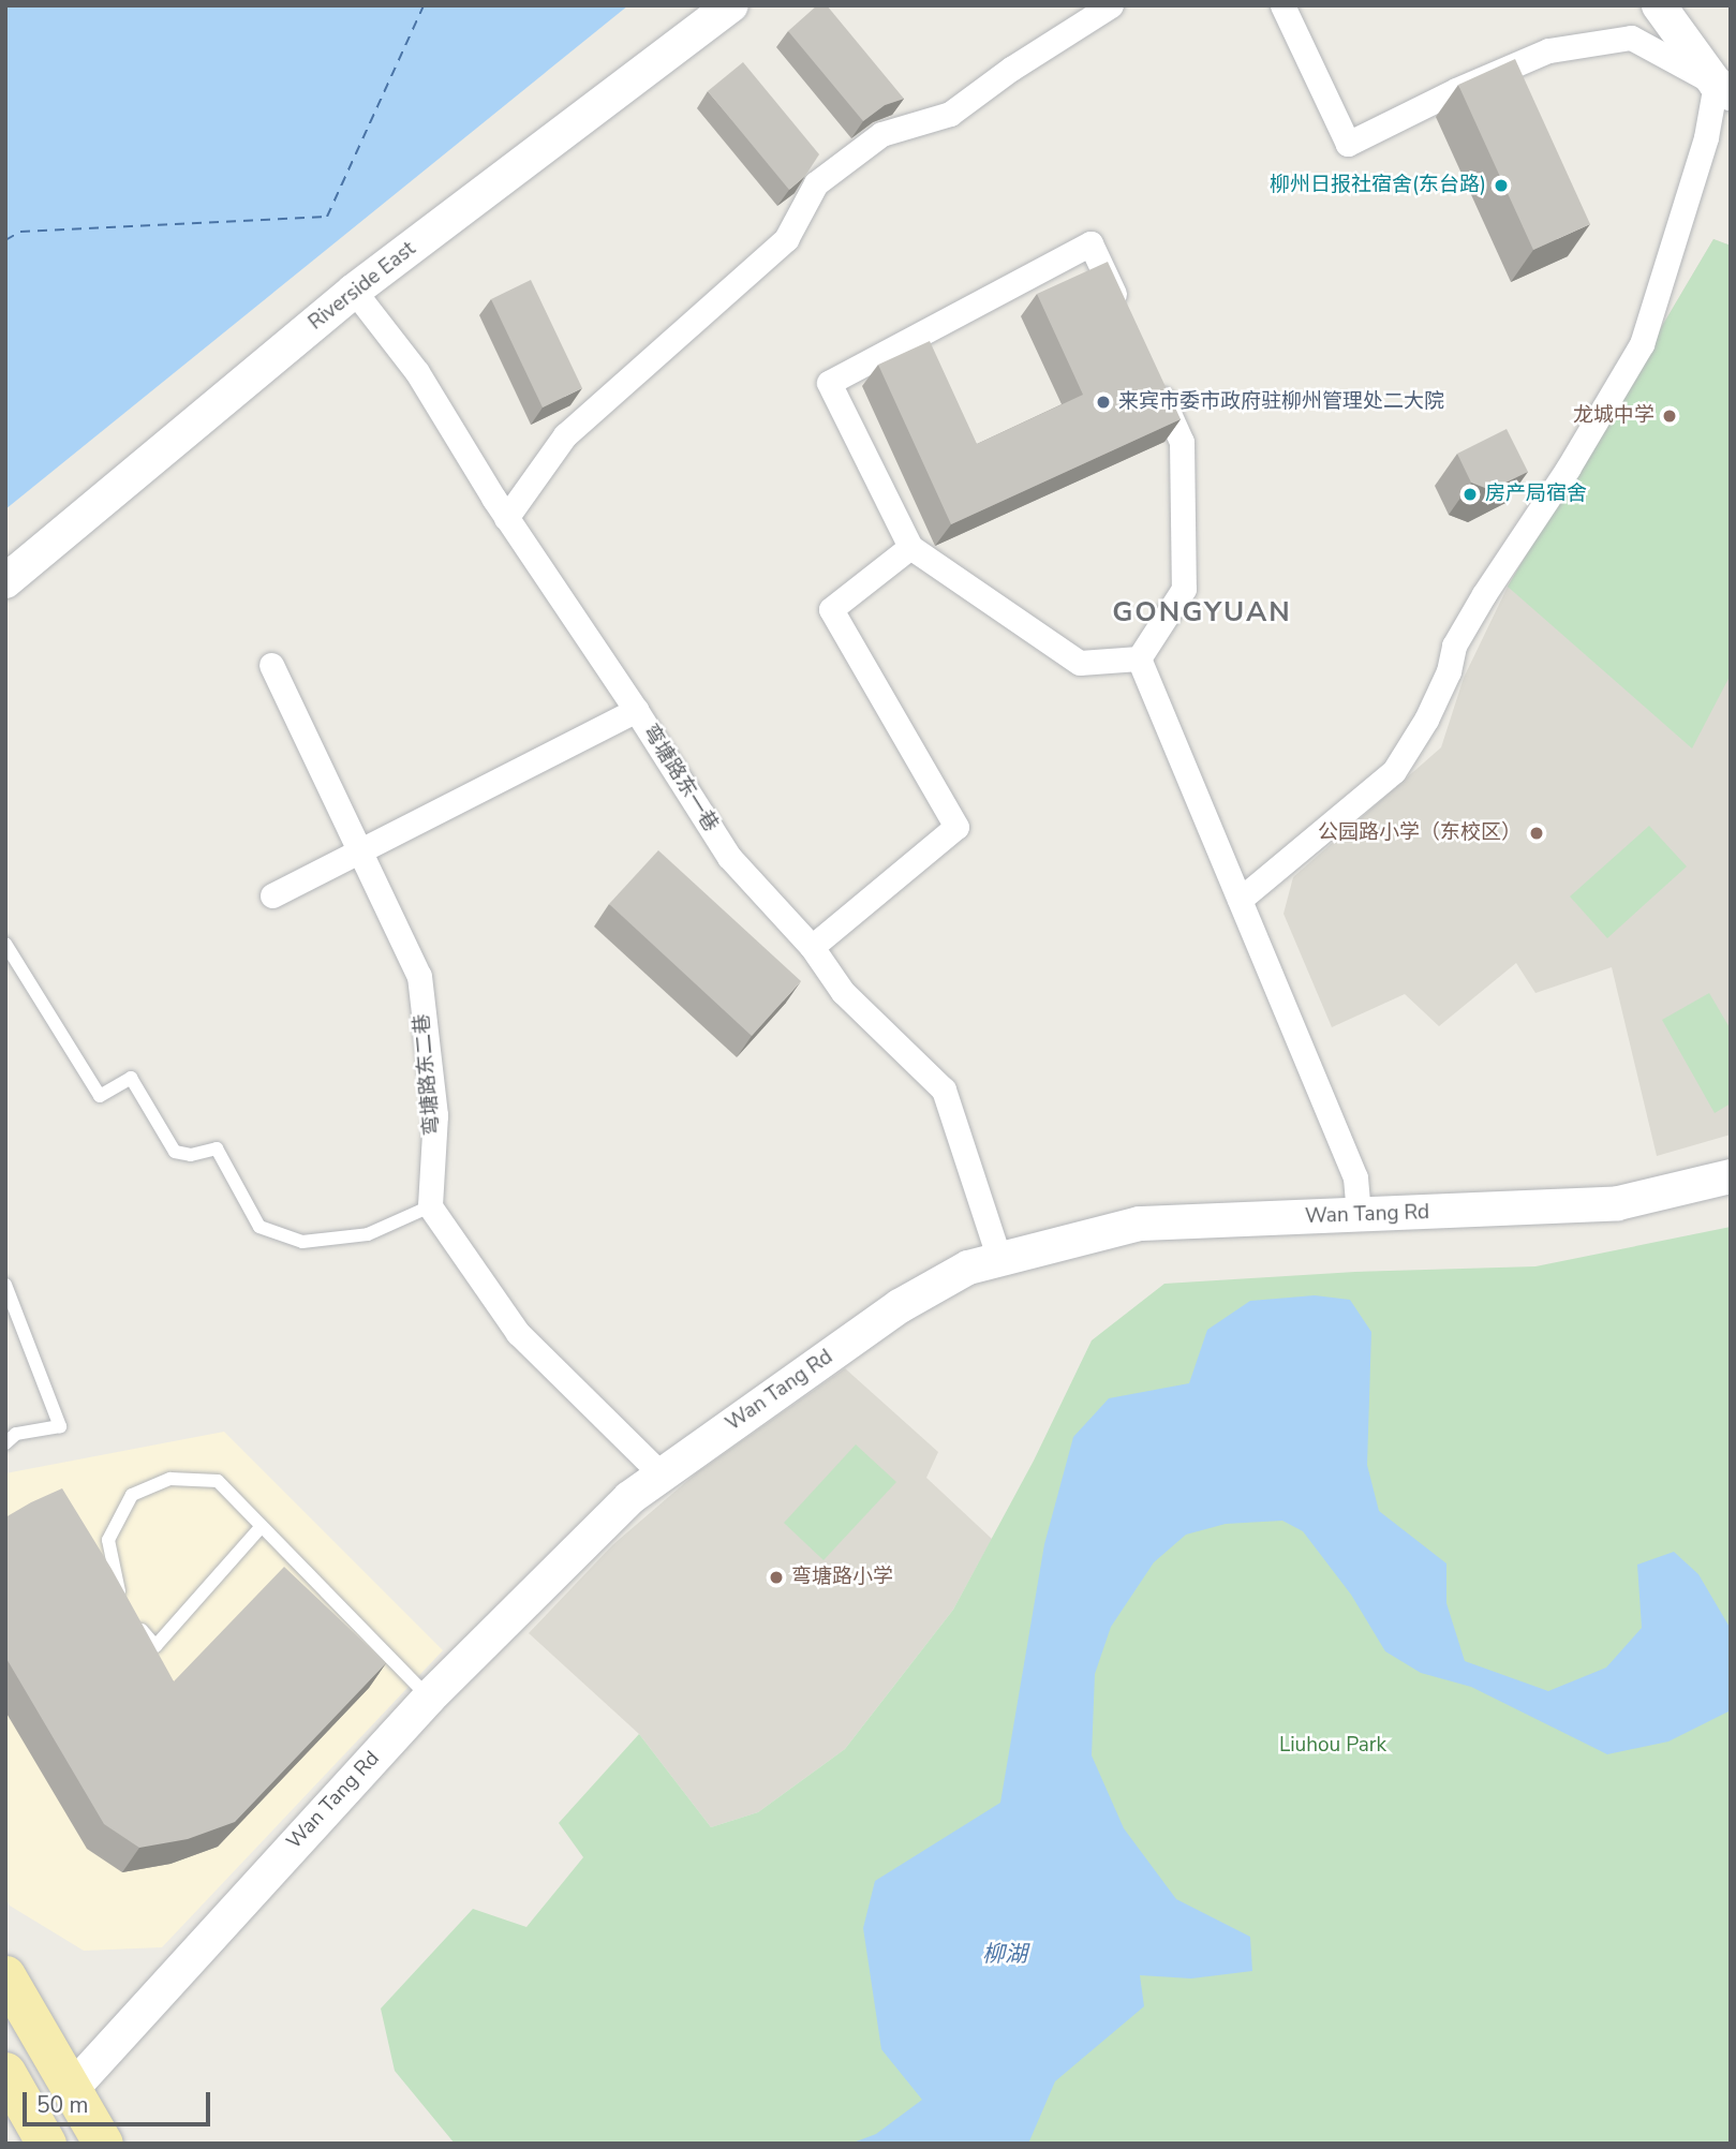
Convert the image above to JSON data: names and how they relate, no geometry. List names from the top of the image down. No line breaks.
{"streets":{"street":["Riverside East","弯塘路东一巷","弯塘路东二巷","Wan Tang Rd"]},"crossings":[["Riverside East","弯塘路东一巷"],["弯塘路东一巷","Wan Tang Rd"]],"districts":["GONGYUAN"],"water":["柳湖"],"parks":["Liuhou Park"],"places":["柳州日报社宿舍(东台路)","来宾市委市政府驻柳州管理处二大院","龙城中学","房产局宿舍","公园路小学（东校区）","弯塘路小学"],"scale_bar":"50 m"}
